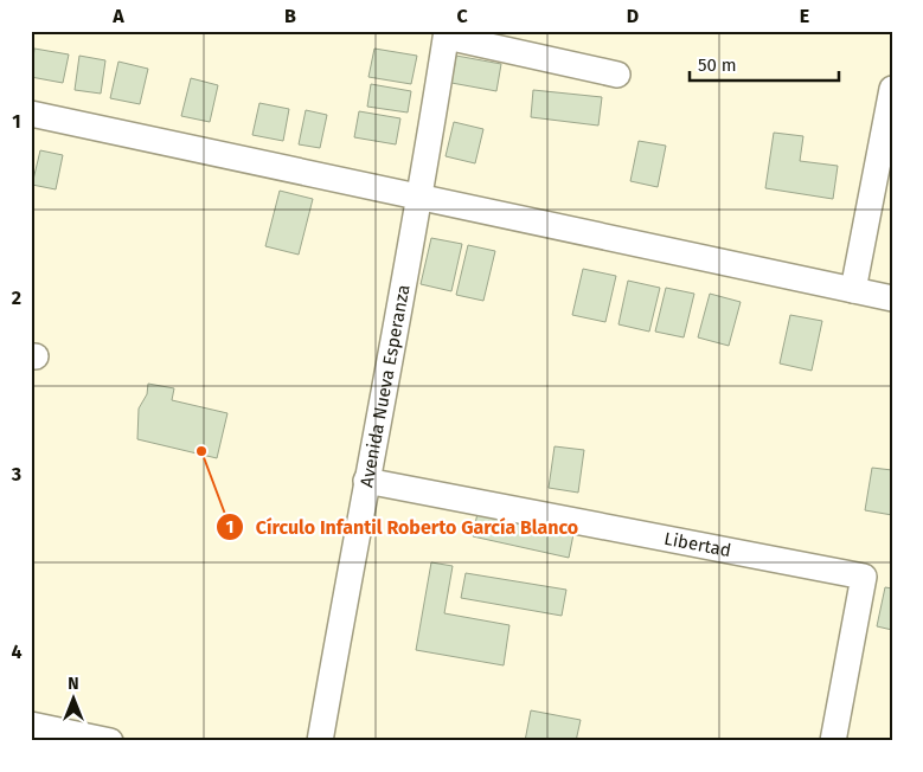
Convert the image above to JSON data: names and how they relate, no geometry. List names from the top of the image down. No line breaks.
{"streets":{"street":["Avenida Nueva Esperanza","Libertad"]},"crossings":[["Avenida Nueva Esperanza","Libertad"]],"places":["Círculo Infantil Roberto García Blanco"],"scale_bar":"50 m","north":"top","grid":{"columns":["A","B","C","D","E"],"rows":["1","2","3","4"]}}
